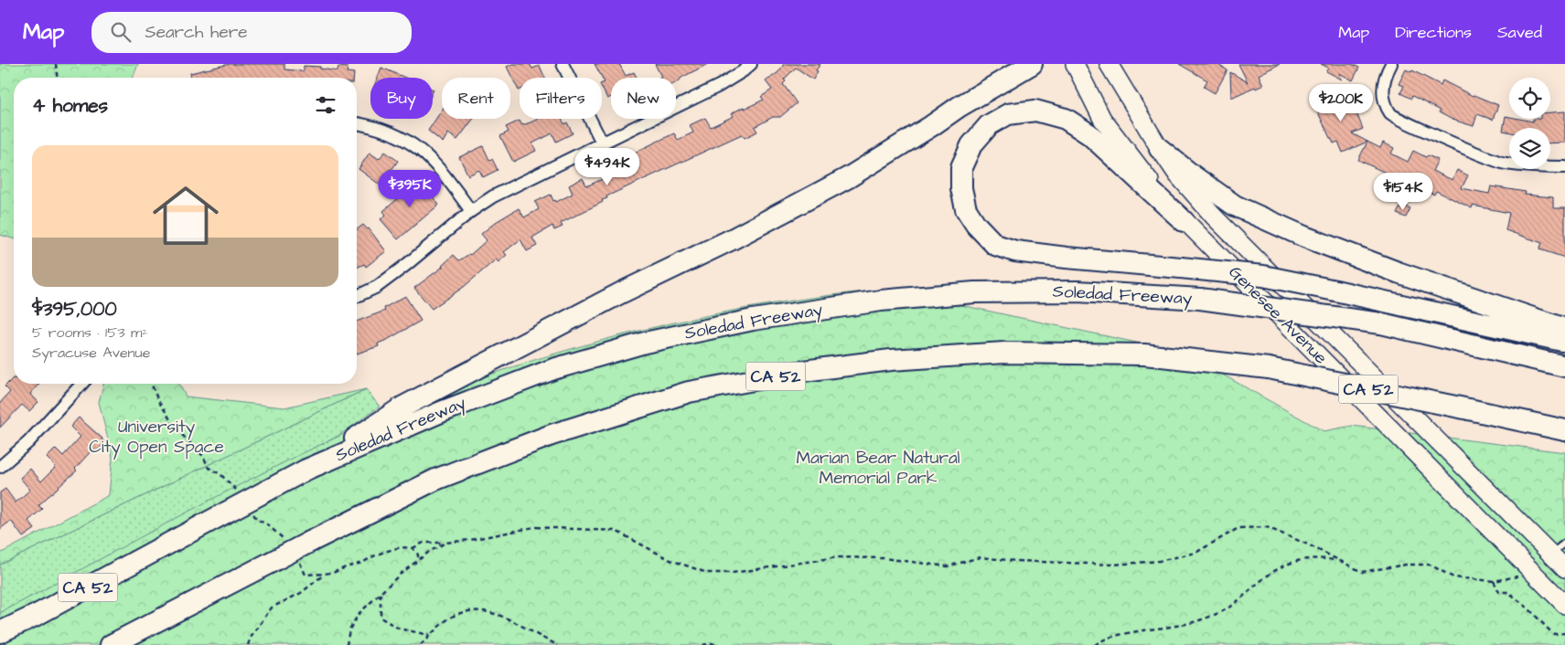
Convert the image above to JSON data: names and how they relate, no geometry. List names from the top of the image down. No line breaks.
{"streets":{"highway":["Soledad Freeway","CA 52"],"main road":["Genesee Avenue"]},"parks":["University City Open Space","Marian Bear Natural Memorial Park"],"page":{"header":"Map","search":"Search here","nav":["Map","Directions","Saved"],"chip":["Buy","Rent","Filters","New"],"heading":"4 homes","price":["$200K","$494K","$395K","$154K"],"list":[{"name":"$395,000","note":"5 rooms · 153 m² · Syracuse Avenue"}]}}
